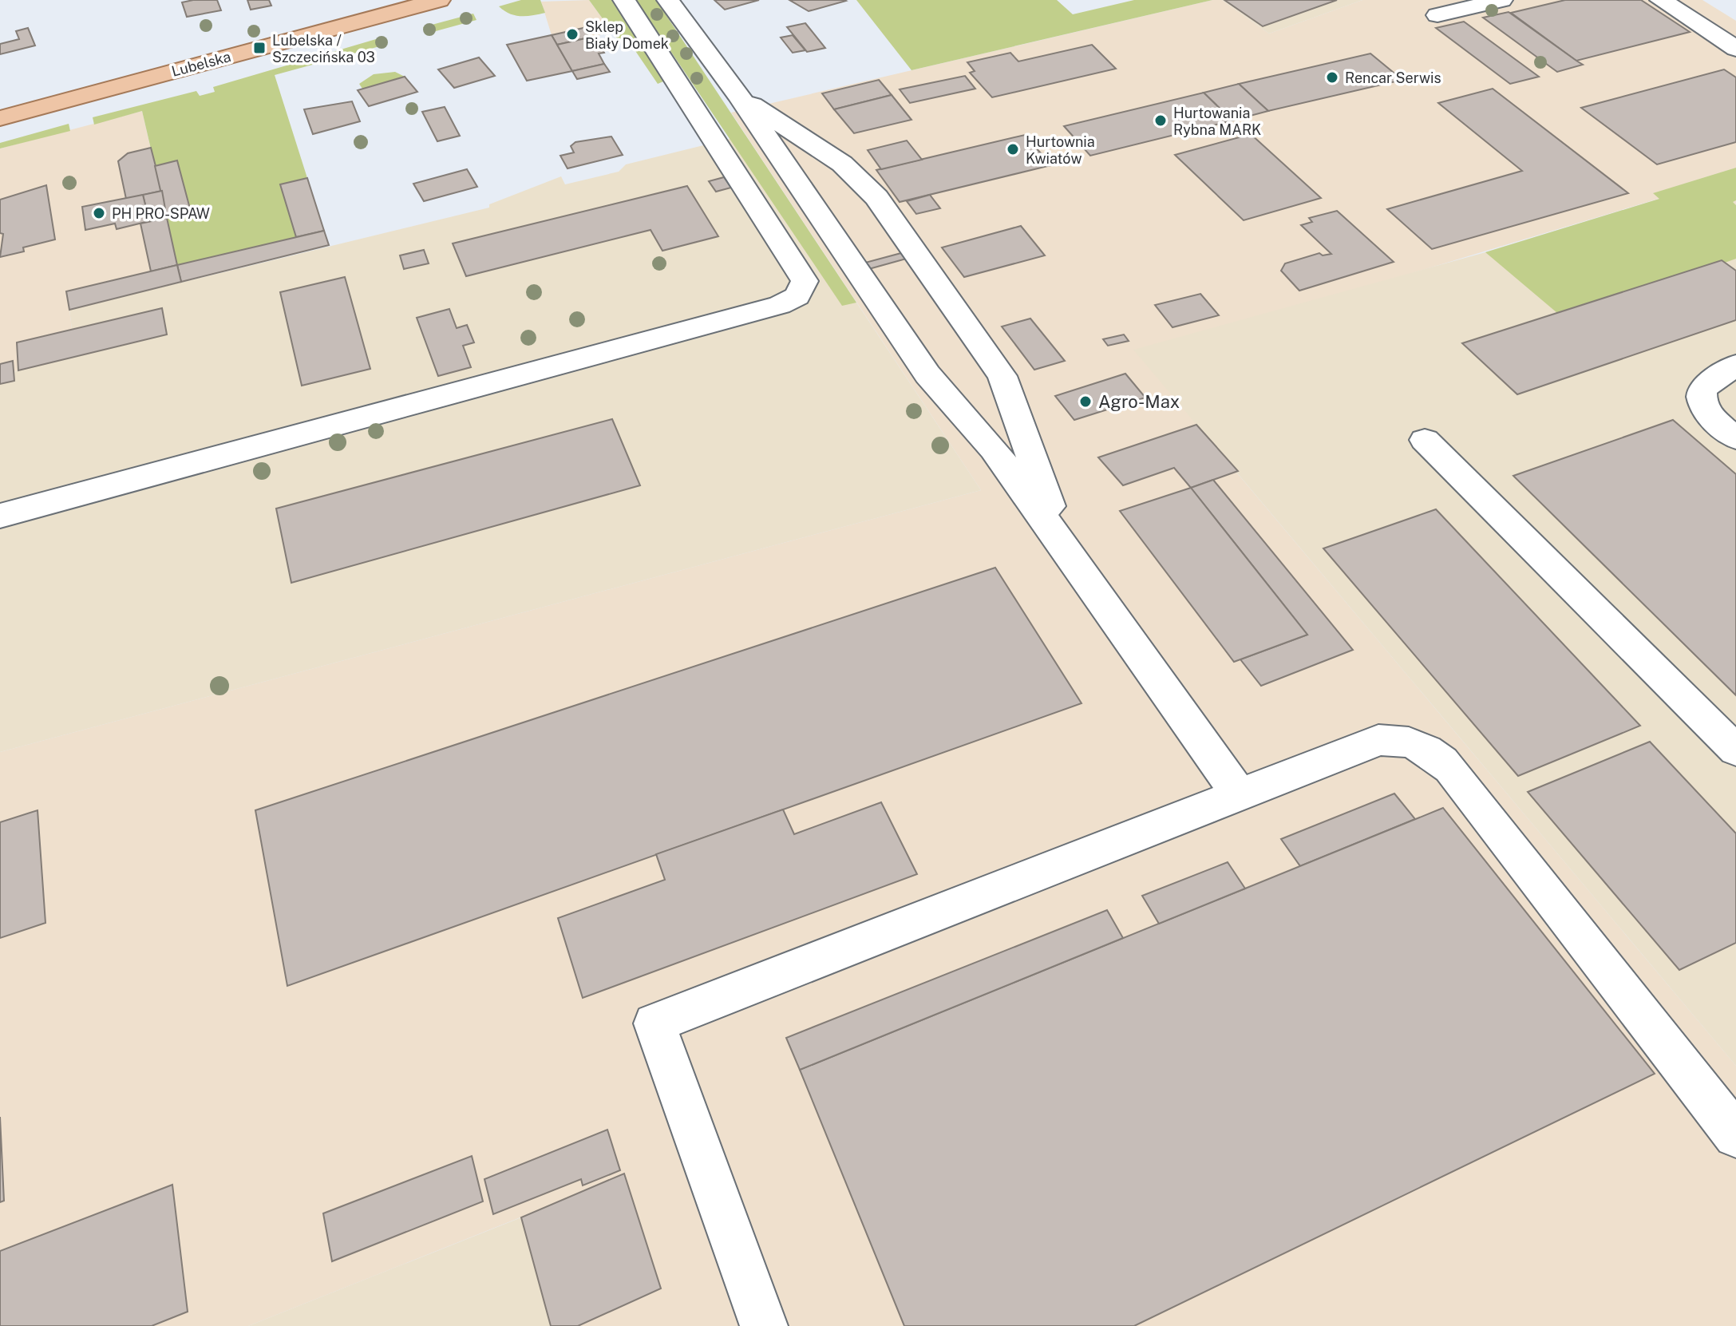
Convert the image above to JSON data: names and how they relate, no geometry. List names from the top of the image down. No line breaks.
{"streets":{"main road":["Lubelska"]},"places":{"other":["Sklep Biały Domek","Rencar Serwis","Hurtowania Rybna MARK","Hurtownia Kwiatów","PH PRO-SPAW","Agro-Max"],"transit":["Lubelska / Szczecińska 03"]}}
